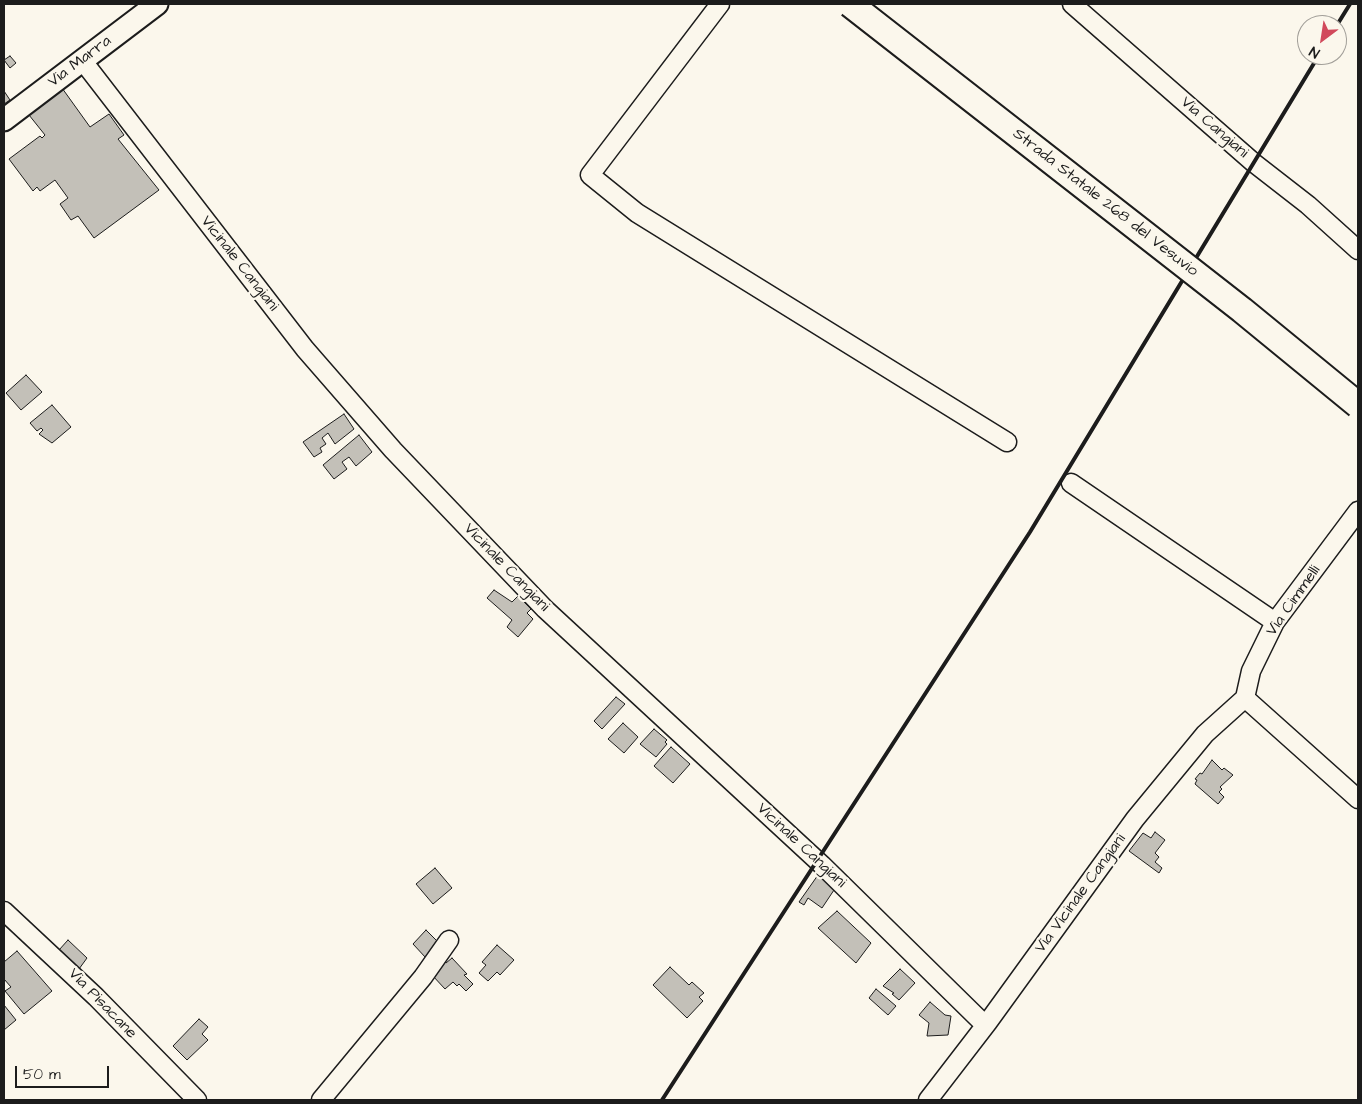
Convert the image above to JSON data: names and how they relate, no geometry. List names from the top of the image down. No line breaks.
{"streets":{"highway":["Strada Statale 268 del Vesuvio"],"main road":["Via Marra"],"street":["Via Cangiani","Vicinale Cangiani","Via Cimmelli","Via Vicinale Cangiani","Via Pisacane"]},"crossings":[["Via Marra","Vicinale Cangiani"],["Vicinale Cangiani","Via Vicinale Cangiani"],["Via Cimmelli","Via Vicinale Cangiani"]],"scale_bar":"50 m","north":"bottom left"}
